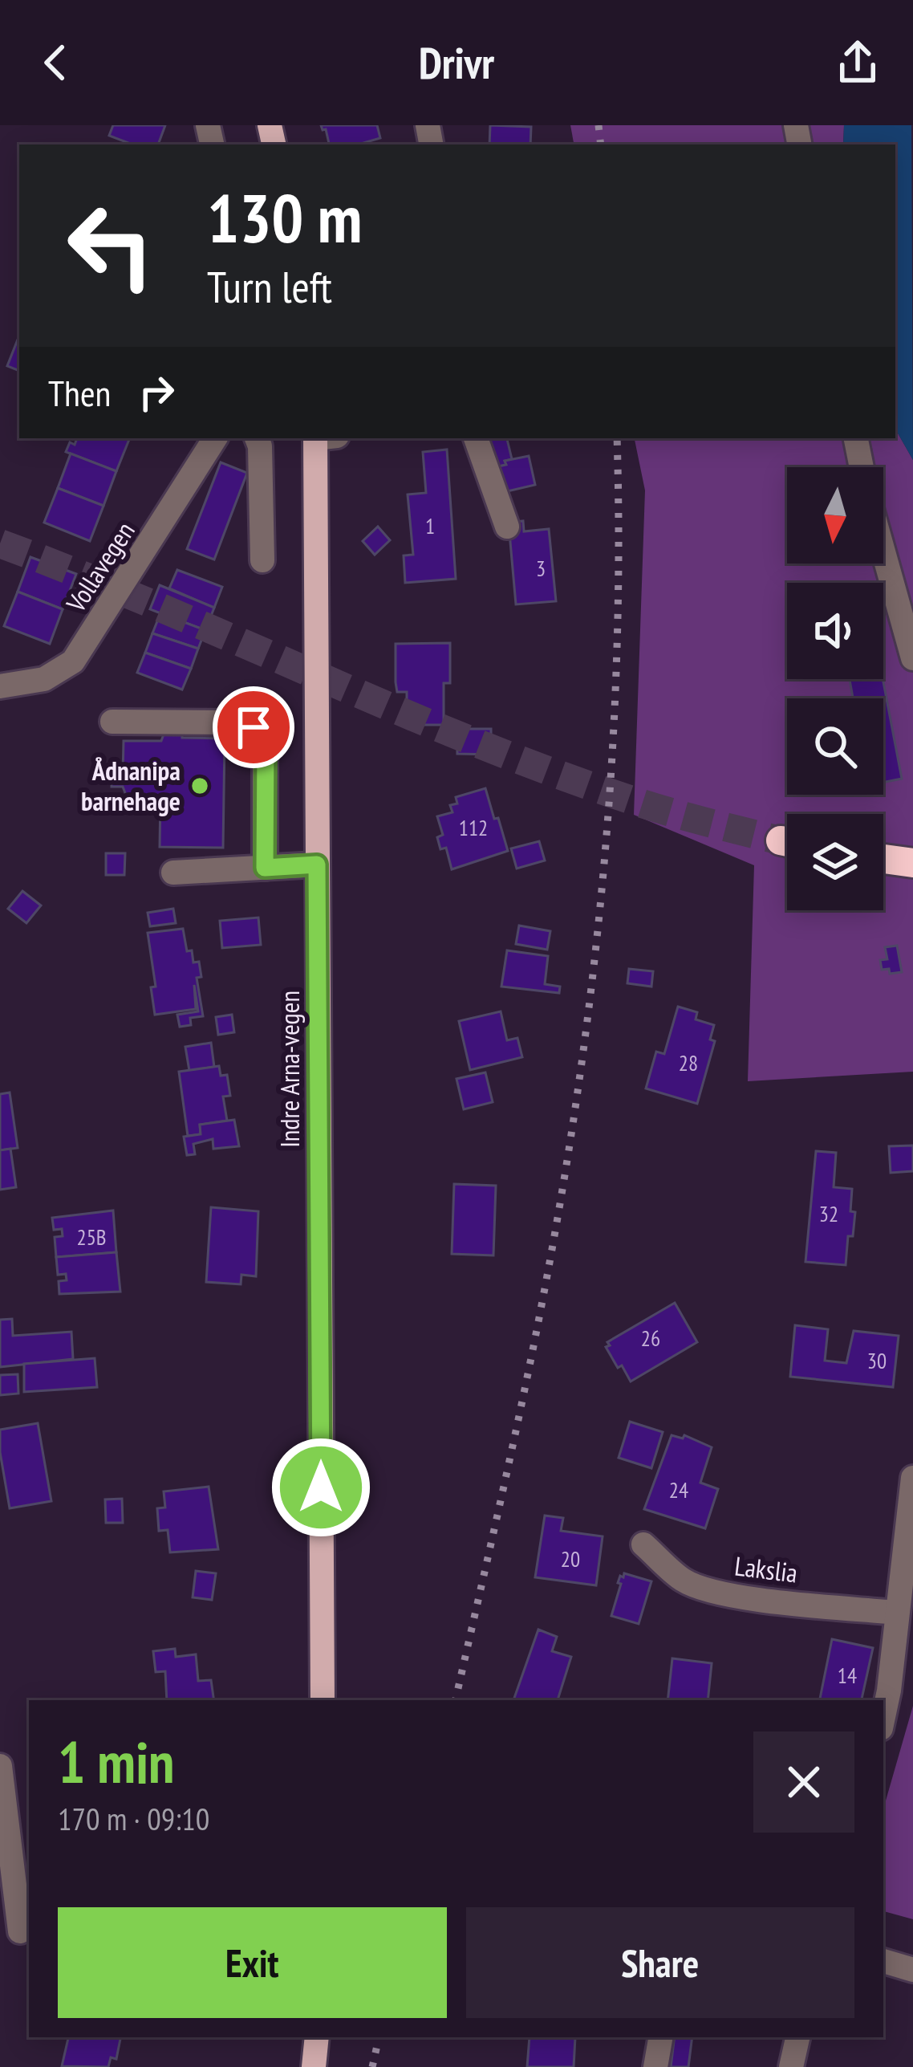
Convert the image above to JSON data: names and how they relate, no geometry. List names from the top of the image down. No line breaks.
{"streets":{"main road":["Indre Arna-vegen"],"street":["Vollavegen","Lakslia"]},"places":["Ådnanipa barnehage"],"house_numbers":["1","3","112","28","32","25B","26","30","24","20","14"],"north":"bottom","page":{"header":"Drivr","turn":["130 m","Turn left"],"then":"Then","heading":["1 min","170 m · 09:10"],"buttons":["Exit","Share"]}}
